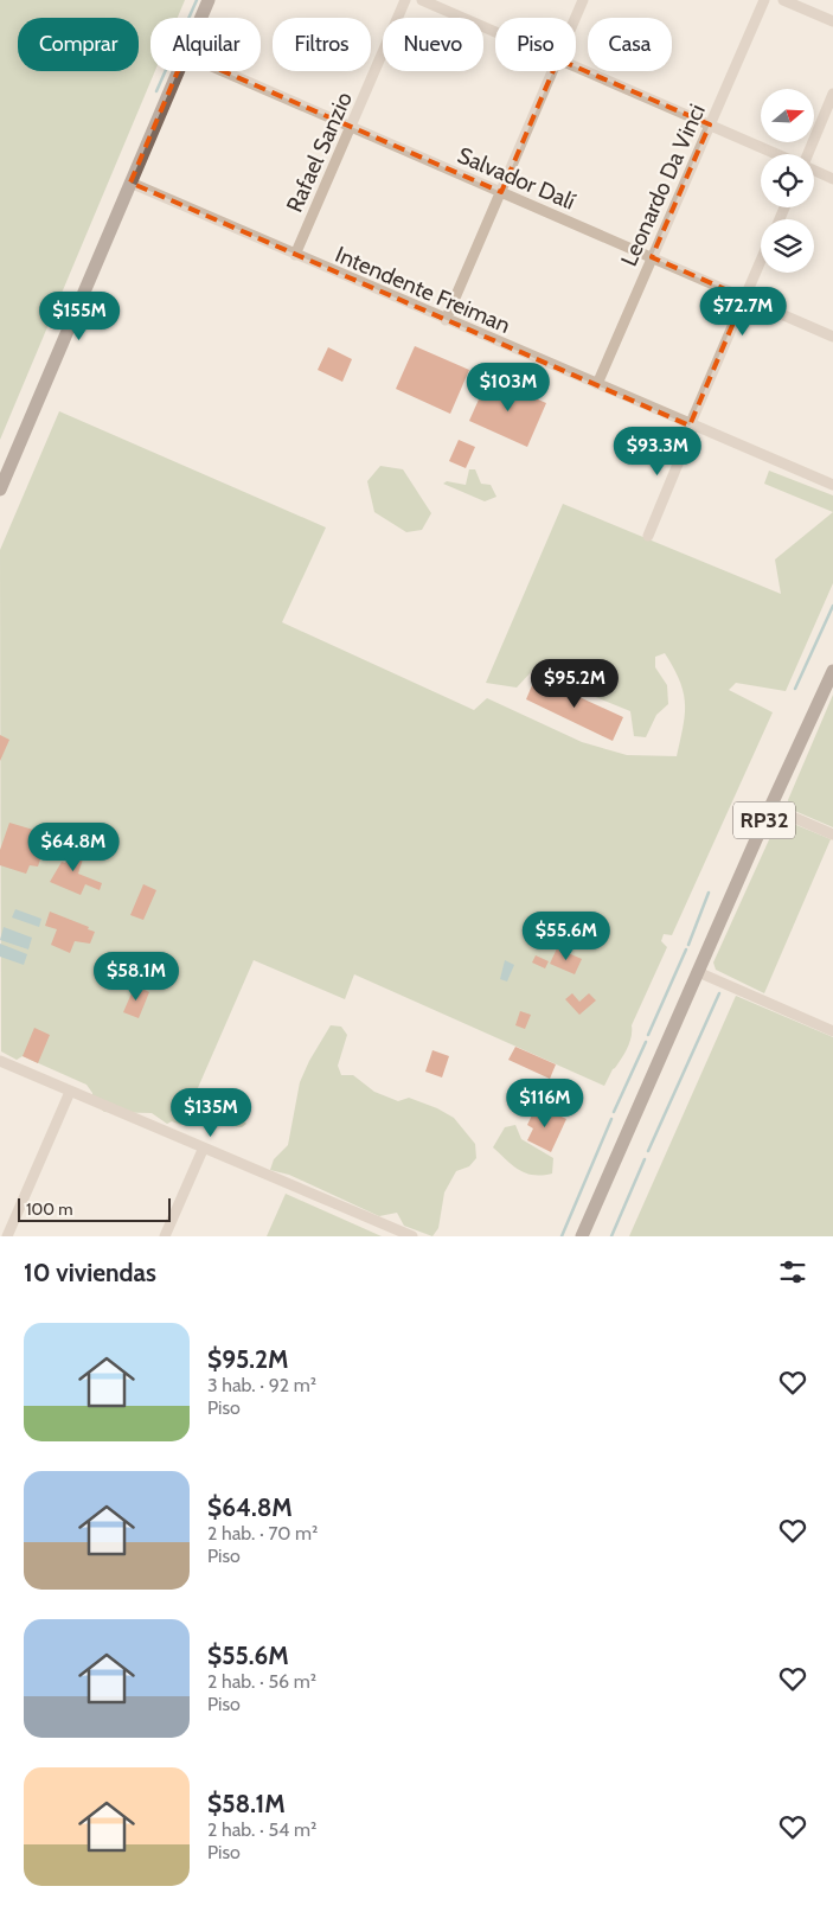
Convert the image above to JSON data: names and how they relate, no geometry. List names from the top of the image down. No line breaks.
{"streets":{"main road":["RP32"],"street":["Rafael Sanzio","Salvador Dalí","Leonardo Da Vinci","Intendente Freiman"]},"crossings":[["Rafael Sanzio","Salvador Dalí"],["Rafael Sanzio","Intendente Freiman"],["Salvador Dalí","Leonardo Da Vinci"],["Leonardo Da Vinci","Intendente Freiman"]],"scale_bar":"100 m","north":"right","page":{"chip":["Comprar","Alquilar","Filtros","Nuevo","Piso","Casa"],"price":["$72.7M","$155M","$103M","$93.3M","$95.2M","$64.8M","$55.6M","$58.1M","$116M","$135M"],"scale":"100 m","heading":"10 viviendas","list":[{"name":"$95.2M","note":"3 hab. · 92 m² · Piso"},{"name":"$64.8M","note":"2 hab. · 70 m² · Piso"},{"name":"$55.6M","note":"2 hab. · 56 m² · Piso"},{"name":"$58.1M","note":"2 hab. · 54 m² · Piso"}]}}
